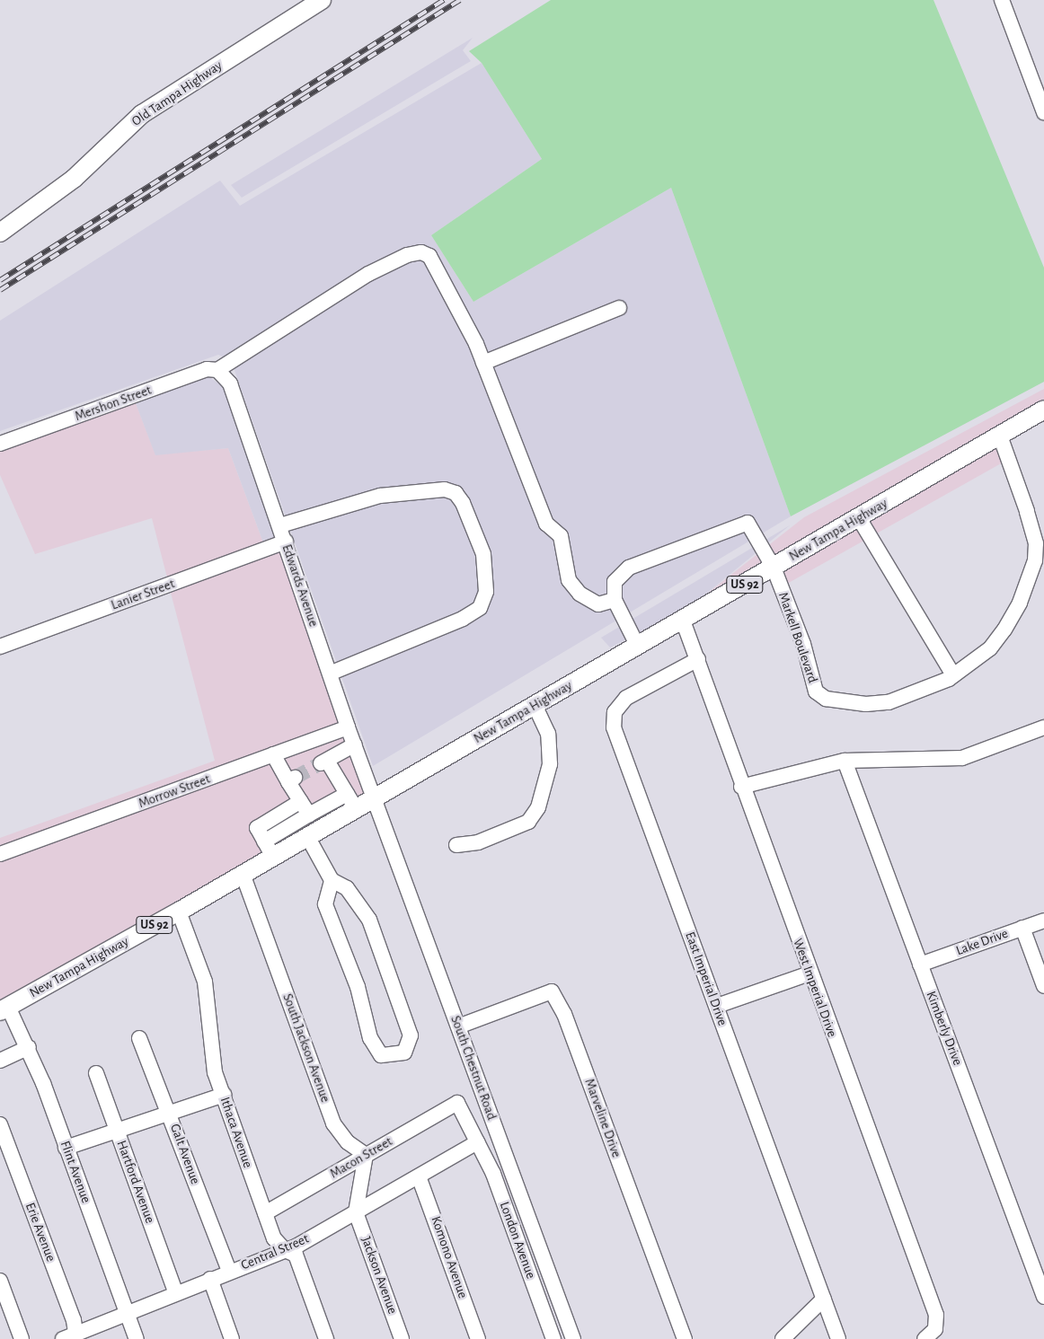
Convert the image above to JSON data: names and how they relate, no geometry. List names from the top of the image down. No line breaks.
{"streets":{"main road":["Old Tampa Highway","New Tampa Highway","US 92"],"street":["Mershon Street","Edwards Avenue","Lanier Street","Markell Boulevard","Morrow Street","Lake Drive","East Imperial Drive","West Imperial Drive","Kimberly Drive","South Jackson Avenue","South Chestnut Road","Marveline Drive","Ithaca Avenue","Galt Avenue","Macon Street","Flint Avenue","Hartford Avenue","Erie Avenue","London Avenue","Central Street","Komono Avenue","Jackson Avenue"]},"crossings":[["Mershon Street","Edwards Avenue"],["New Tampa Highway","Edwards Avenue"],["New Tampa Highway","Markell Boulevard"],["New Tampa Highway","West Imperial Drive"],["New Tampa Highway","South Jackson Avenue"],["New Tampa Highway","South Chestnut Road"],["New Tampa Highway","Ithaca Avenue"],["New Tampa Highway","Flint Avenue"],["Edwards Avenue","Lanier Street"],["Edwards Avenue","Morrow Street"],["Edwards Avenue","South Chestnut Road"],["Lake Drive","Kimberly Drive"],["East Imperial Drive","West Imperial Drive"],["South Jackson Avenue","Macon Street"],["South Chestnut Road","Marveline Drive"],["Ithaca Avenue","Macon Street"],["Ithaca Avenue","Central Street"],["Galt Avenue","Central Street"],["Macon Street","London Avenue"],["Flint Avenue","Central Street"],["Hartford Avenue","Central Street"],["Erie Avenue","Central Street"],["London Avenue","Central Street"],["Central Street","Komono Avenue"],["Central Street","Jackson Avenue"]]}
